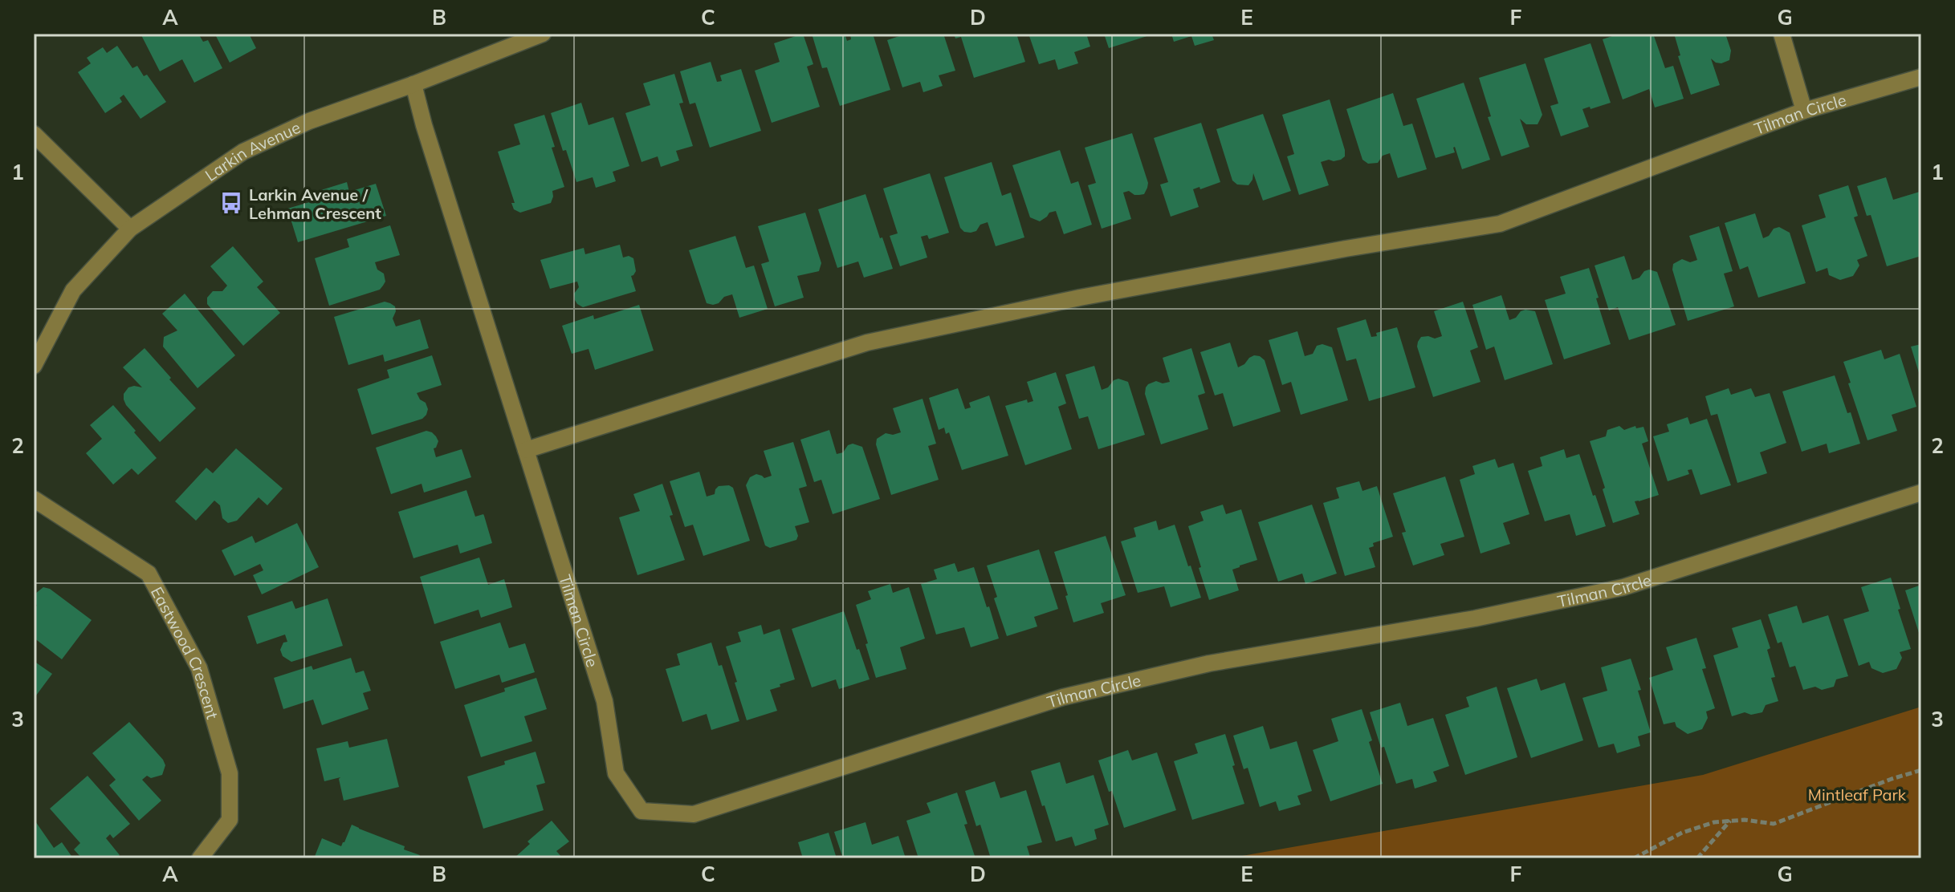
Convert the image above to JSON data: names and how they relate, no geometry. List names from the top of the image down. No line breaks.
{"streets":{"street":["Tilman Circle","Larkin Avenue","Eastwood Crescent"]},"crossings":[["Tilman Circle","Larkin Avenue"]],"parks":["Mintleaf Park"],"places":{"bus stop":["Larkin Avenue / Lehman Crescent"]},"grid":{"columns":["A","B","C","D","E","F","G"],"rows":["1","2","3"]}}
